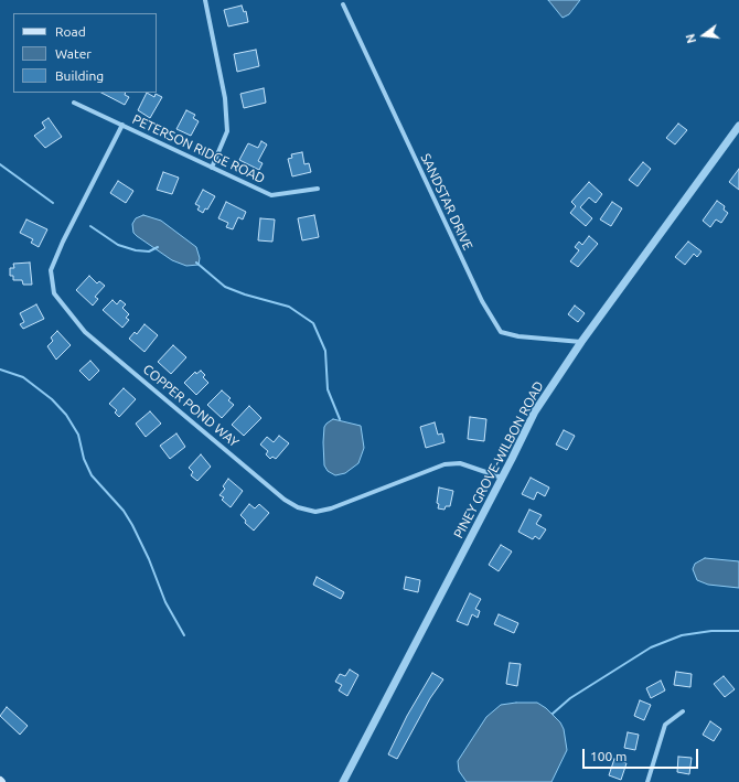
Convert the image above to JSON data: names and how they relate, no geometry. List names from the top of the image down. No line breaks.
{"streets":{"street":["PETERSON RIDGE ROAD","SANDSTAR DRIVE","COPPER POND WAY","PINEY GROVE-WILBON ROAD"]},"crossings":[["PETERSON RIDGE ROAD","COPPER POND WAY"],["SANDSTAR DRIVE","PINEY GROVE-WILBON ROAD"],["COPPER POND WAY","PINEY GROVE-WILBON ROAD"]],"legend":["Road","Water","Building"],"scale_bar":"100 m","north":"left"}
